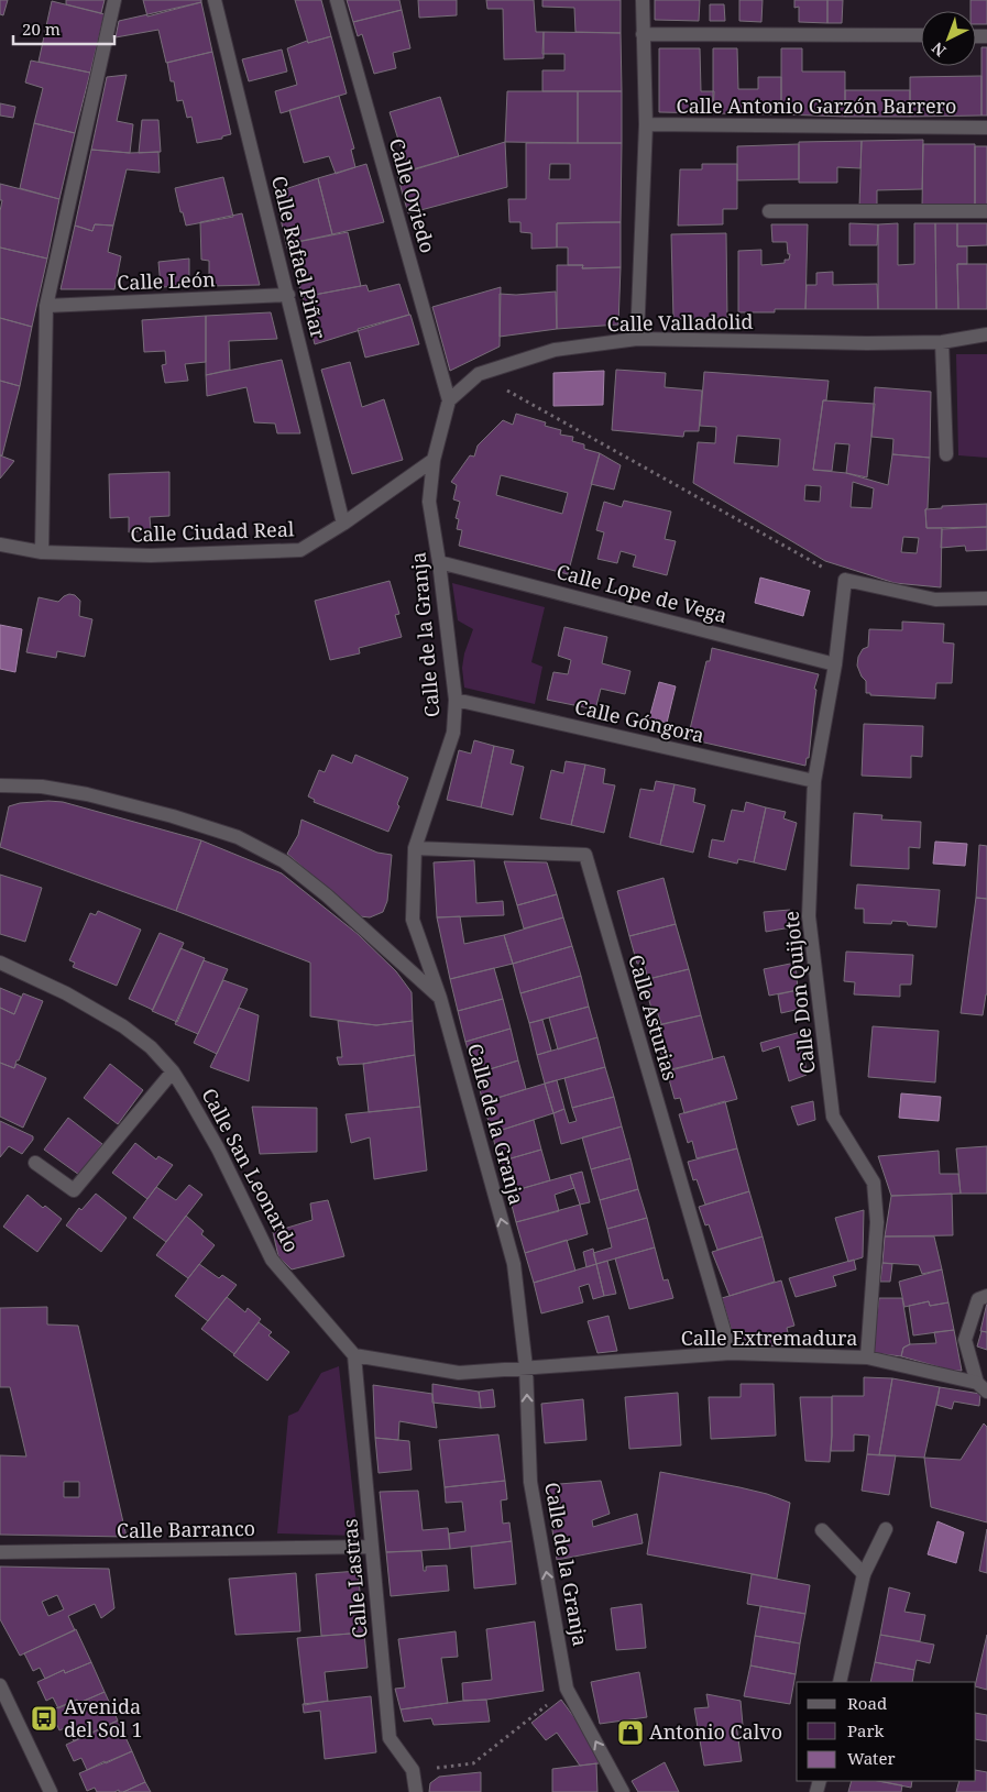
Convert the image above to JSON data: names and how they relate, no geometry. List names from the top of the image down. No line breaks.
{"streets":{"street":["Calle Antonio Garzón Barrero","Calle Oviedo","Calle Rafael Piñar","Calle León","Calle Valladolid","Calle Ciudad Real","Calle Lope de Vega","Calle de la Granja","Calle Góngora","Calle Don Quijote","Calle Asturias","Calle San Leonardo","Calle Extremadura","Calle Barranco","Calle Lastras"]},"crossings":[["Calle Oviedo","Calle Valladolid"],["Calle Rafael Piñar","Calle León"],["Calle Rafael Piñar","Calle Ciudad Real"],["Calle Ciudad Real","Calle de la Granja"],["Calle Lope de Vega","Calle de la Granja"],["Calle Lope de Vega","Calle Don Quijote"],["Calle de la Granja","Calle Góngora"],["Calle de la Granja","Calle Asturias"],["Calle de la Granja","Calle Extremadura"],["Calle Góngora","Calle Don Quijote"],["Calle Don Quijote","Calle Extremadura"],["Calle Asturias","Calle Extremadura"],["Calle San Leonardo","Calle Lastras"],["Calle Barranco","Calle Lastras"]],"one_way":["Calle de la Granja"],"places":{"bus stop":["Avenida del Sol 1"],"shop":["Antonio Calvo"]},"legend":["Road","Park","Water"],"scale_bar":"20 m","north":"bottom left"}
